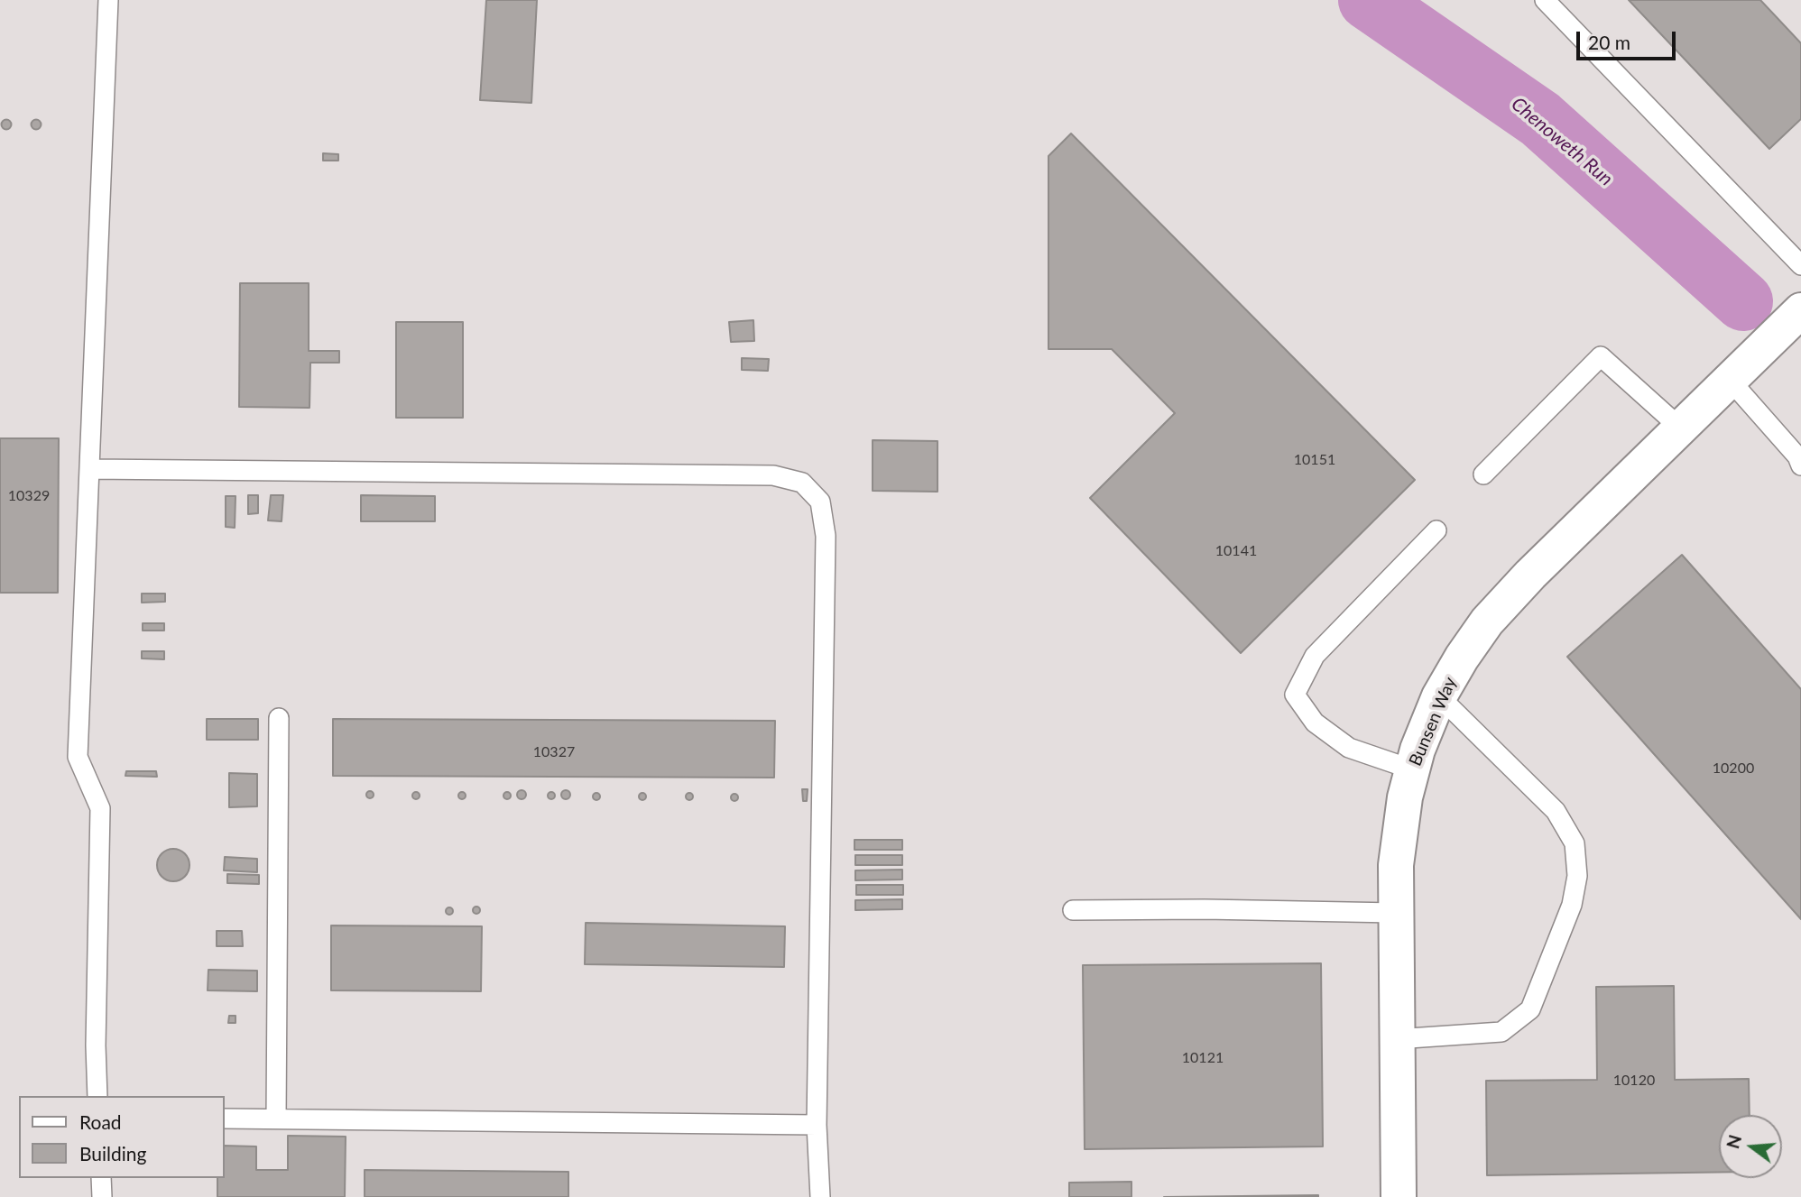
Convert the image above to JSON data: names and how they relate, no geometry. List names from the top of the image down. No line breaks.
{"streets":{"street":["Bunsen Way"]},"water":["Chenoweth Run"],"house_numbers":["10151","10329","10141","10327","10200","10121","10120"],"legend":["Road","Building"],"scale_bar":"20 m","north":"left"}
